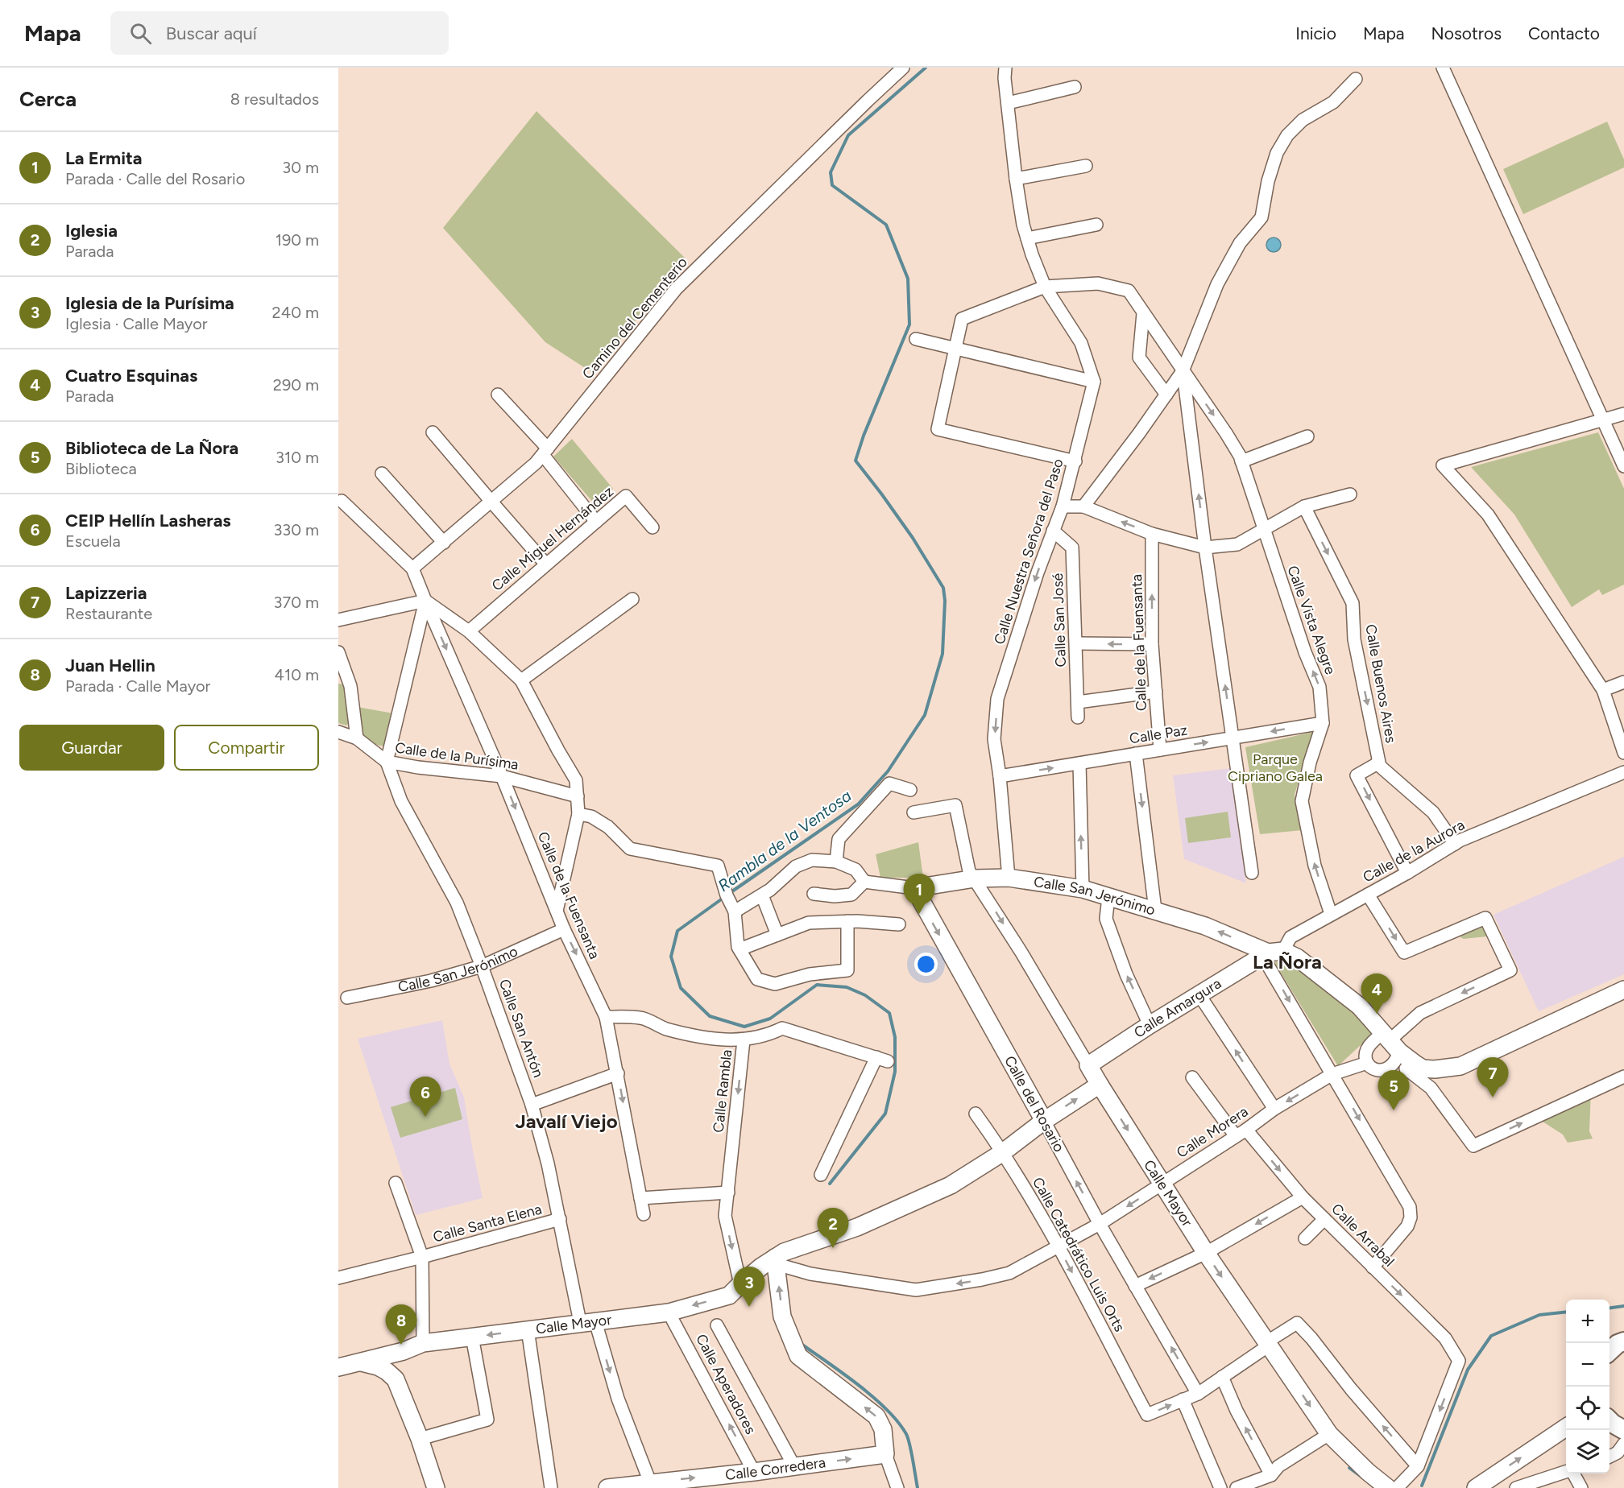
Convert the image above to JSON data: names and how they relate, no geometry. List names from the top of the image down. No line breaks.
{"streets":{"street":["Camino del Cementerio","Calle Miguel Hernández","Calle Nuestra Señora del Paso","Calle San José","Calle Vista Alegre","Calle de la Fuensanta","Calle Buenos Aires","Calle Paz","Calle de la Purísima","Calle de la Aurora","Calle San Jerónimo","Calle Amargura","Calle San Antón","Calle Rambla","Calle del Rosario","Calle Morera","Calle Mayor","Calle Santa Elena","Calle Arrabal","Calle Catedrático Luis Orts","Calle Aperadores","Calle Corredera"]},"crossings":[["Camino del Cementerio","Calle de la Fuensanta"],["Calle Nuestra Señora del Paso","Calle San José"],["Calle Nuestra Señora del Paso","Calle Paz"],["Calle Nuestra Señora del Paso","Calle San Jerónimo"],["Calle Vista Alegre","Calle Paz"],["Calle de la Fuensanta","Calle Paz"],["Calle de la Fuensanta","Calle de la Purísima"],["Calle de la Fuensanta","Calle San Jerónimo"],["Calle de la Fuensanta","Calle Rambla"],["Calle de la Purísima","Calle San Antón"],["Calle de la Aurora","Calle San Jerónimo"],["Calle de la Aurora","Calle Amargura"],["Calle San Jerónimo","Calle Amargura"],["Calle San Jerónimo","Calle San Antón"],["Calle San Jerónimo","Calle del Rosario"],["Calle San Jerónimo","Calle Morera"],["Calle San Jerónimo","Calle Mayor"],["Calle Amargura","Calle Mayor"],["Calle San Antón","Calle Mayor"],["Calle San Antón","Calle Santa Elena"],["Calle San Antón","Calle Corredera"],["Calle Rambla","Calle Mayor"],["Calle del Rosario","Calle Morera"],["Calle del Rosario","Calle Mayor"],["Calle Morera","Calle Mayor"],["Calle Morera","Calle Arrabal"],["Calle Morera","Calle Catedrático Luis Orts"],["Calle Mayor","Calle Santa Elena"],["Calle Mayor","Calle Catedrático Luis Orts"],["Calle Mayor","Calle Aperadores"],["Calle Aperadores","Calle Corredera"]],"one_way":["Calle Nuestra Señora del Paso","Calle Buenos Aires","Calle Rambla","Calle Morera","Calle Arrabal","Calle Corredera"],"districts":["La Ñora","Javalí Viejo"],"water":["Rambla de la Ventosa"],"parks":["Parque Cipriano Galea"],"page":{"header":"Mapa","search":"Buscar aquí","nav":["Inicio","Mapa","Nosotros","Contacto"],"heading":["Cerca","8 resultados"],"list":[{"mark":"1","name":"La Ermita","note":"Parada · Calle del Rosario","value":"30 m"},{"mark":"2","name":"Iglesia","note":"Parada","value":"190 m"},{"mark":"3","name":"Iglesia de la Purísima","note":"Iglesia · Calle Mayor","value":"240 m"},{"mark":"4","name":"Cuatro Esquinas","note":"Parada","value":"290 m"},{"mark":"5","name":"Biblioteca de La Ñora","note":"Biblioteca","value":"310 m"},{"mark":"6","name":"CEIP Hellín Lasheras","note":"Escuela","value":"330 m"},{"mark":"7","name":"Lapizzeria","note":"Restaurante","value":"370 m"},{"mark":"8","name":"Juan Hellin","note":"Parada · Calle Mayor","value":"410 m"}],"buttons":["Guardar","Compartir"],"pins":["1","4","7","5","6","2","3","8"],"map_buttons":["+","−"]}}
